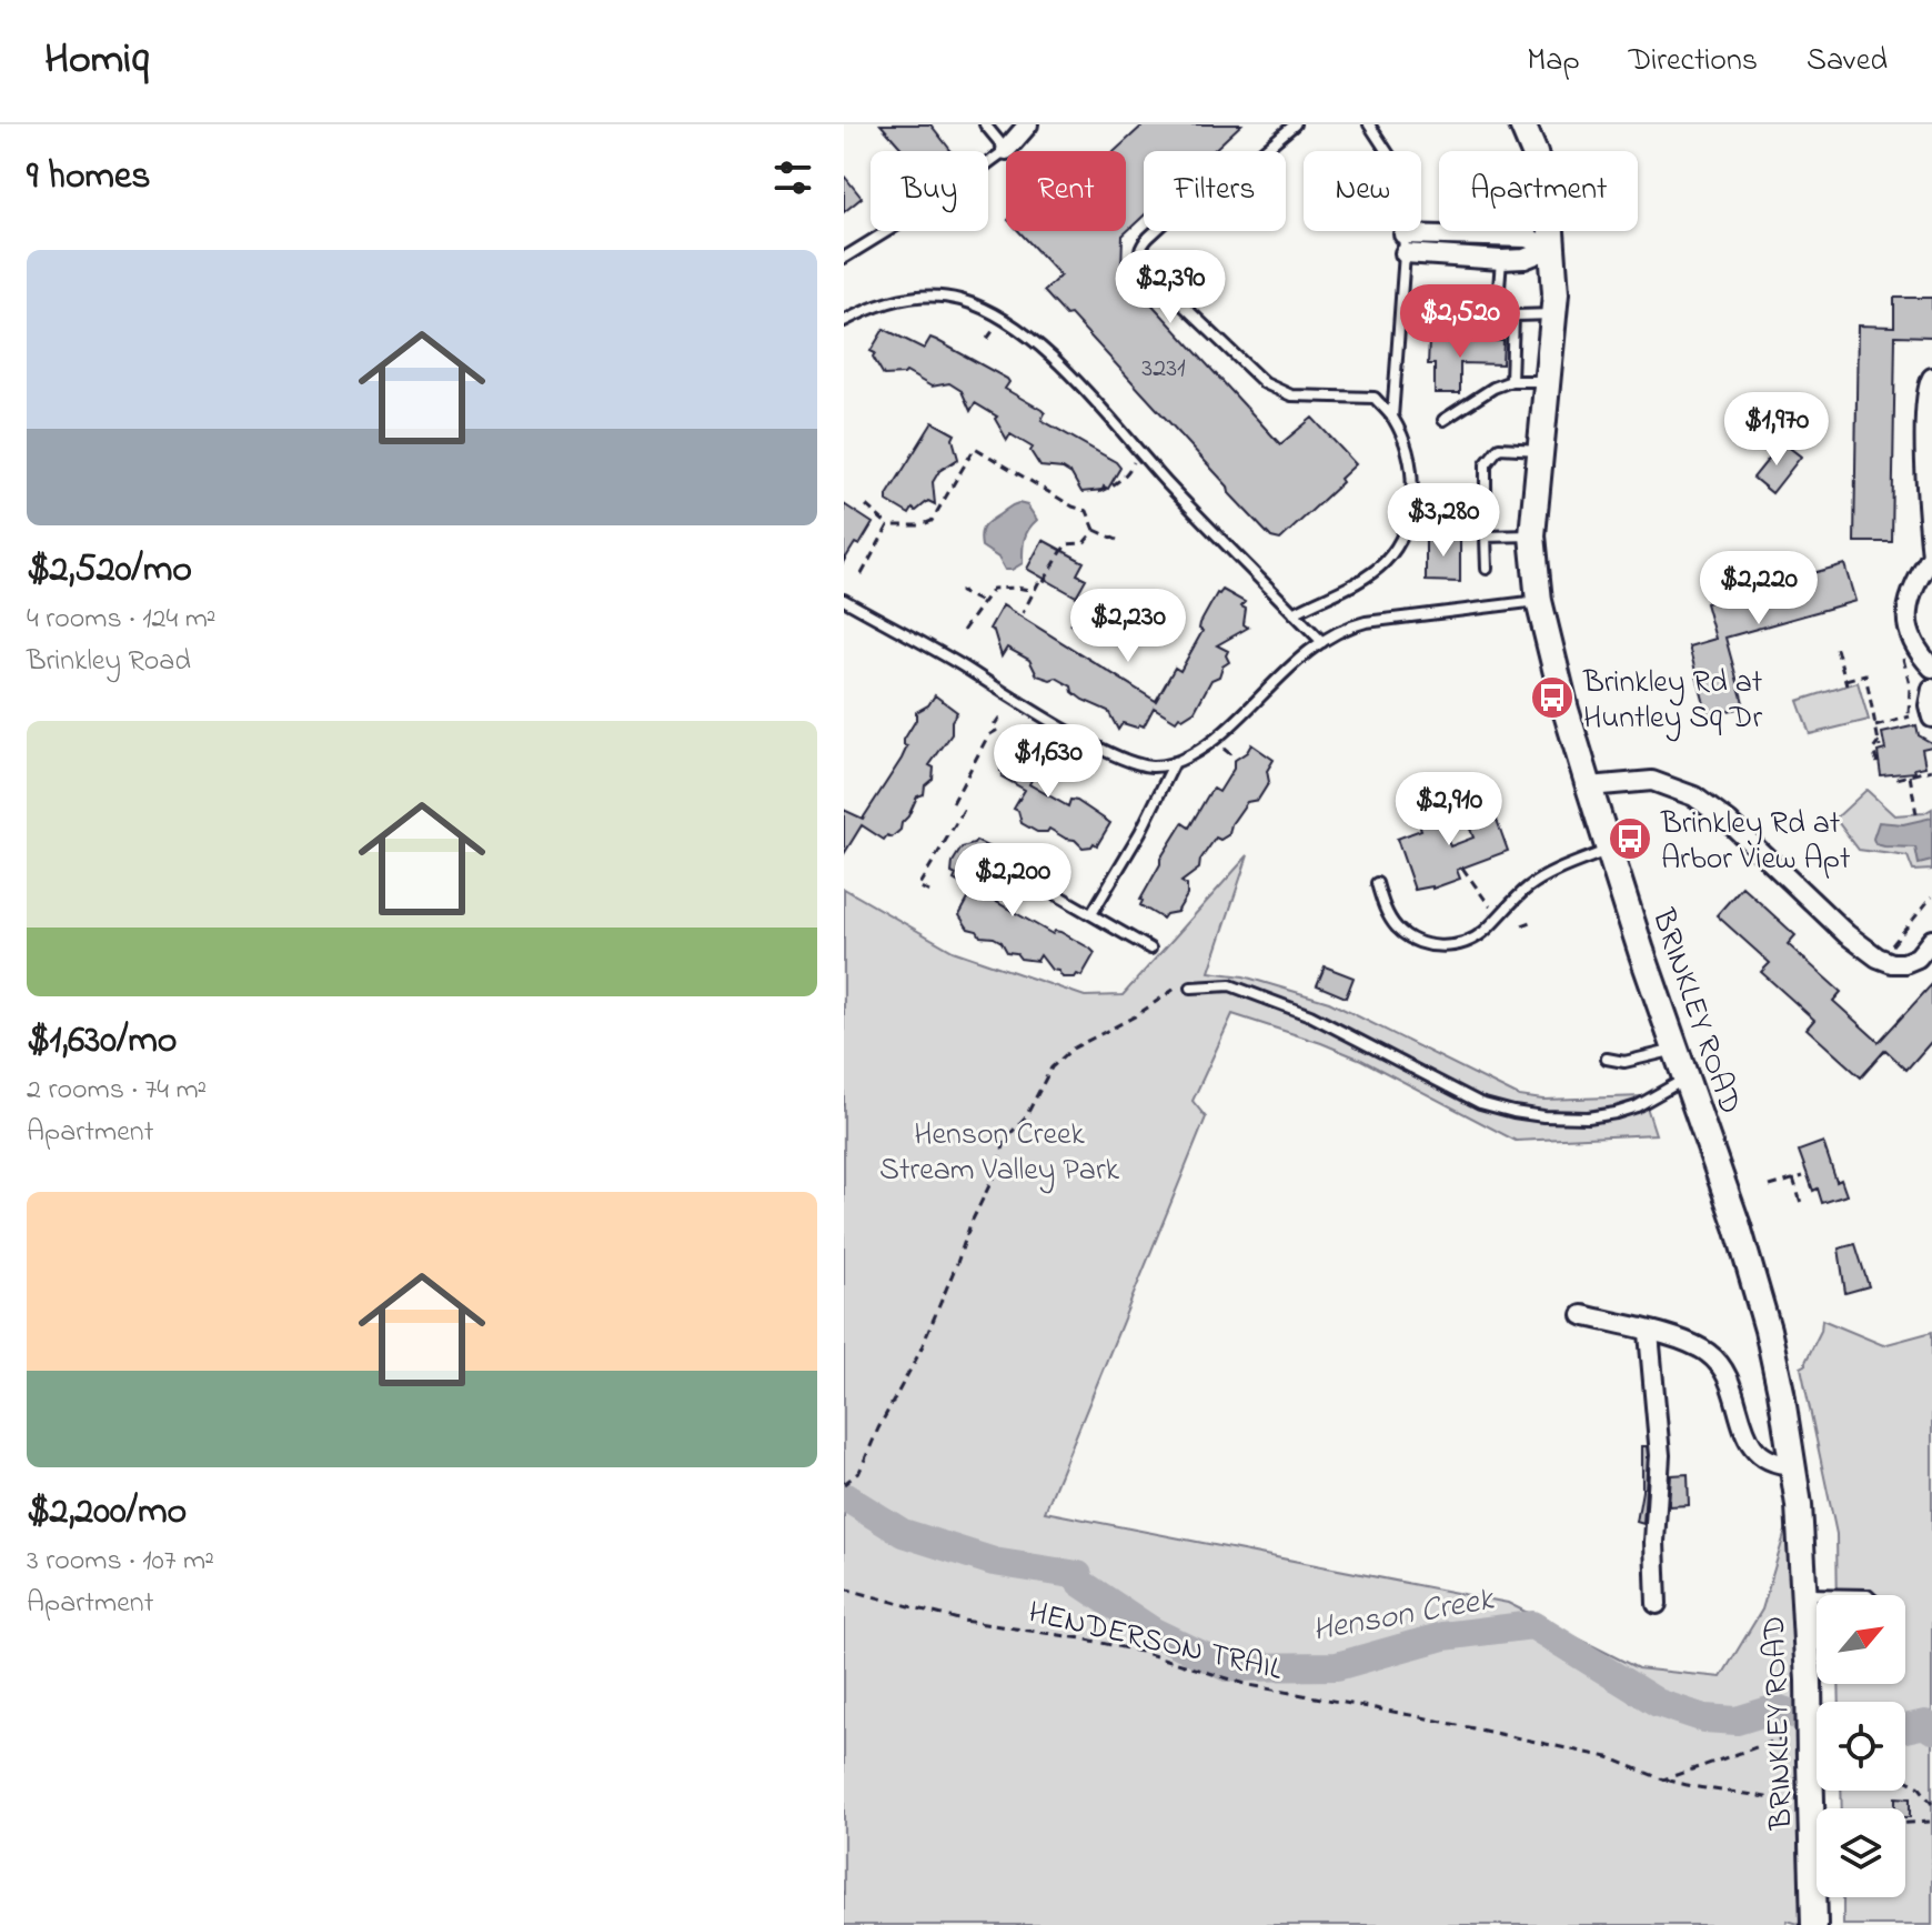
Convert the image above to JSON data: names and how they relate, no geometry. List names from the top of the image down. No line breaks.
{"streets":{"main road":["BRINKLEY ROAD"],"path":["HENDERSON TRAIL"]},"crossings":[["BRINKLEY ROAD","HENDERSON TRAIL"]],"water":["Henson Creek"],"parks":["Henson Creek Stream Valley Park"],"places":{"bus stop":["Brinkley Rd at Huntley Sq Dr","Brinkley Rd at Arbor View Apt"]},"house_numbers":["3231"],"north":"top right","page":{"header":"Homiq","nav":["Map","Directions","Saved"],"heading":"9 homes","chip":["Buy","Rent","Filters","New","Apartment"],"list":[{"name":"$2,520/mo","note":"4 rooms · 124 m² · Brinkley Road"},{"name":"$1,630/mo","note":"2 rooms · 74 m² · Apartment"},{"name":"$2,200/mo","note":"3 rooms · 107 m² · Apartment"}],"price":["$2,390","$2,520","$1,970","$3,280","$2,220","$2,230","$1,630","$2,910","$2,200"]}}
